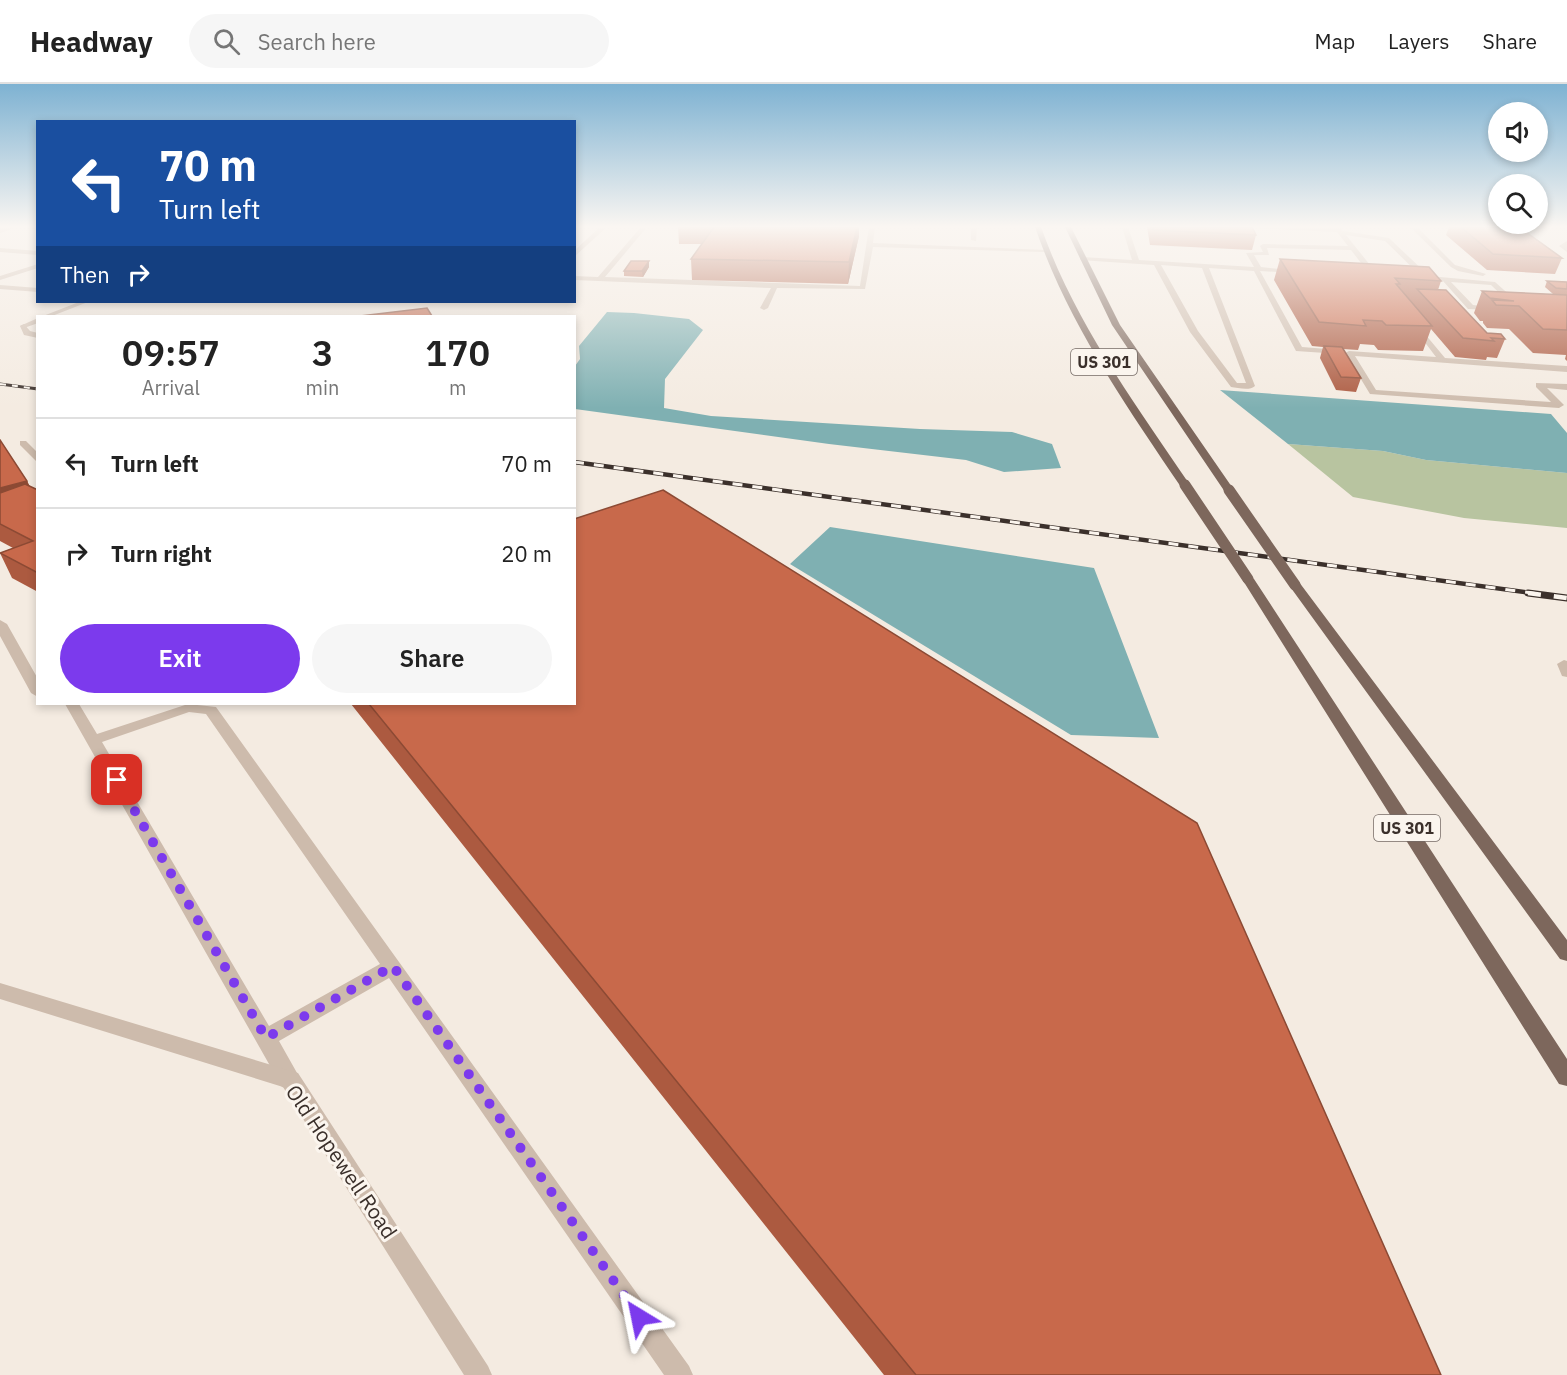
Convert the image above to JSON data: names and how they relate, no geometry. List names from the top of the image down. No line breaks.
{"streets":{"main road":["US 301"],"street":["Old Hopewell Road"]},"page":{"header":"Headway","search":"Search here","nav":["Map","Layers","Share"],"turn":["70 m","Turn left"],"then":"Then","eta":["09:57","Arrival","3","min","170","m"],"list":[{"name":"Turn left","value":"70 m"},{"name":"Turn right","value":"20 m"}],"buttons":["Exit","Share"]}}
